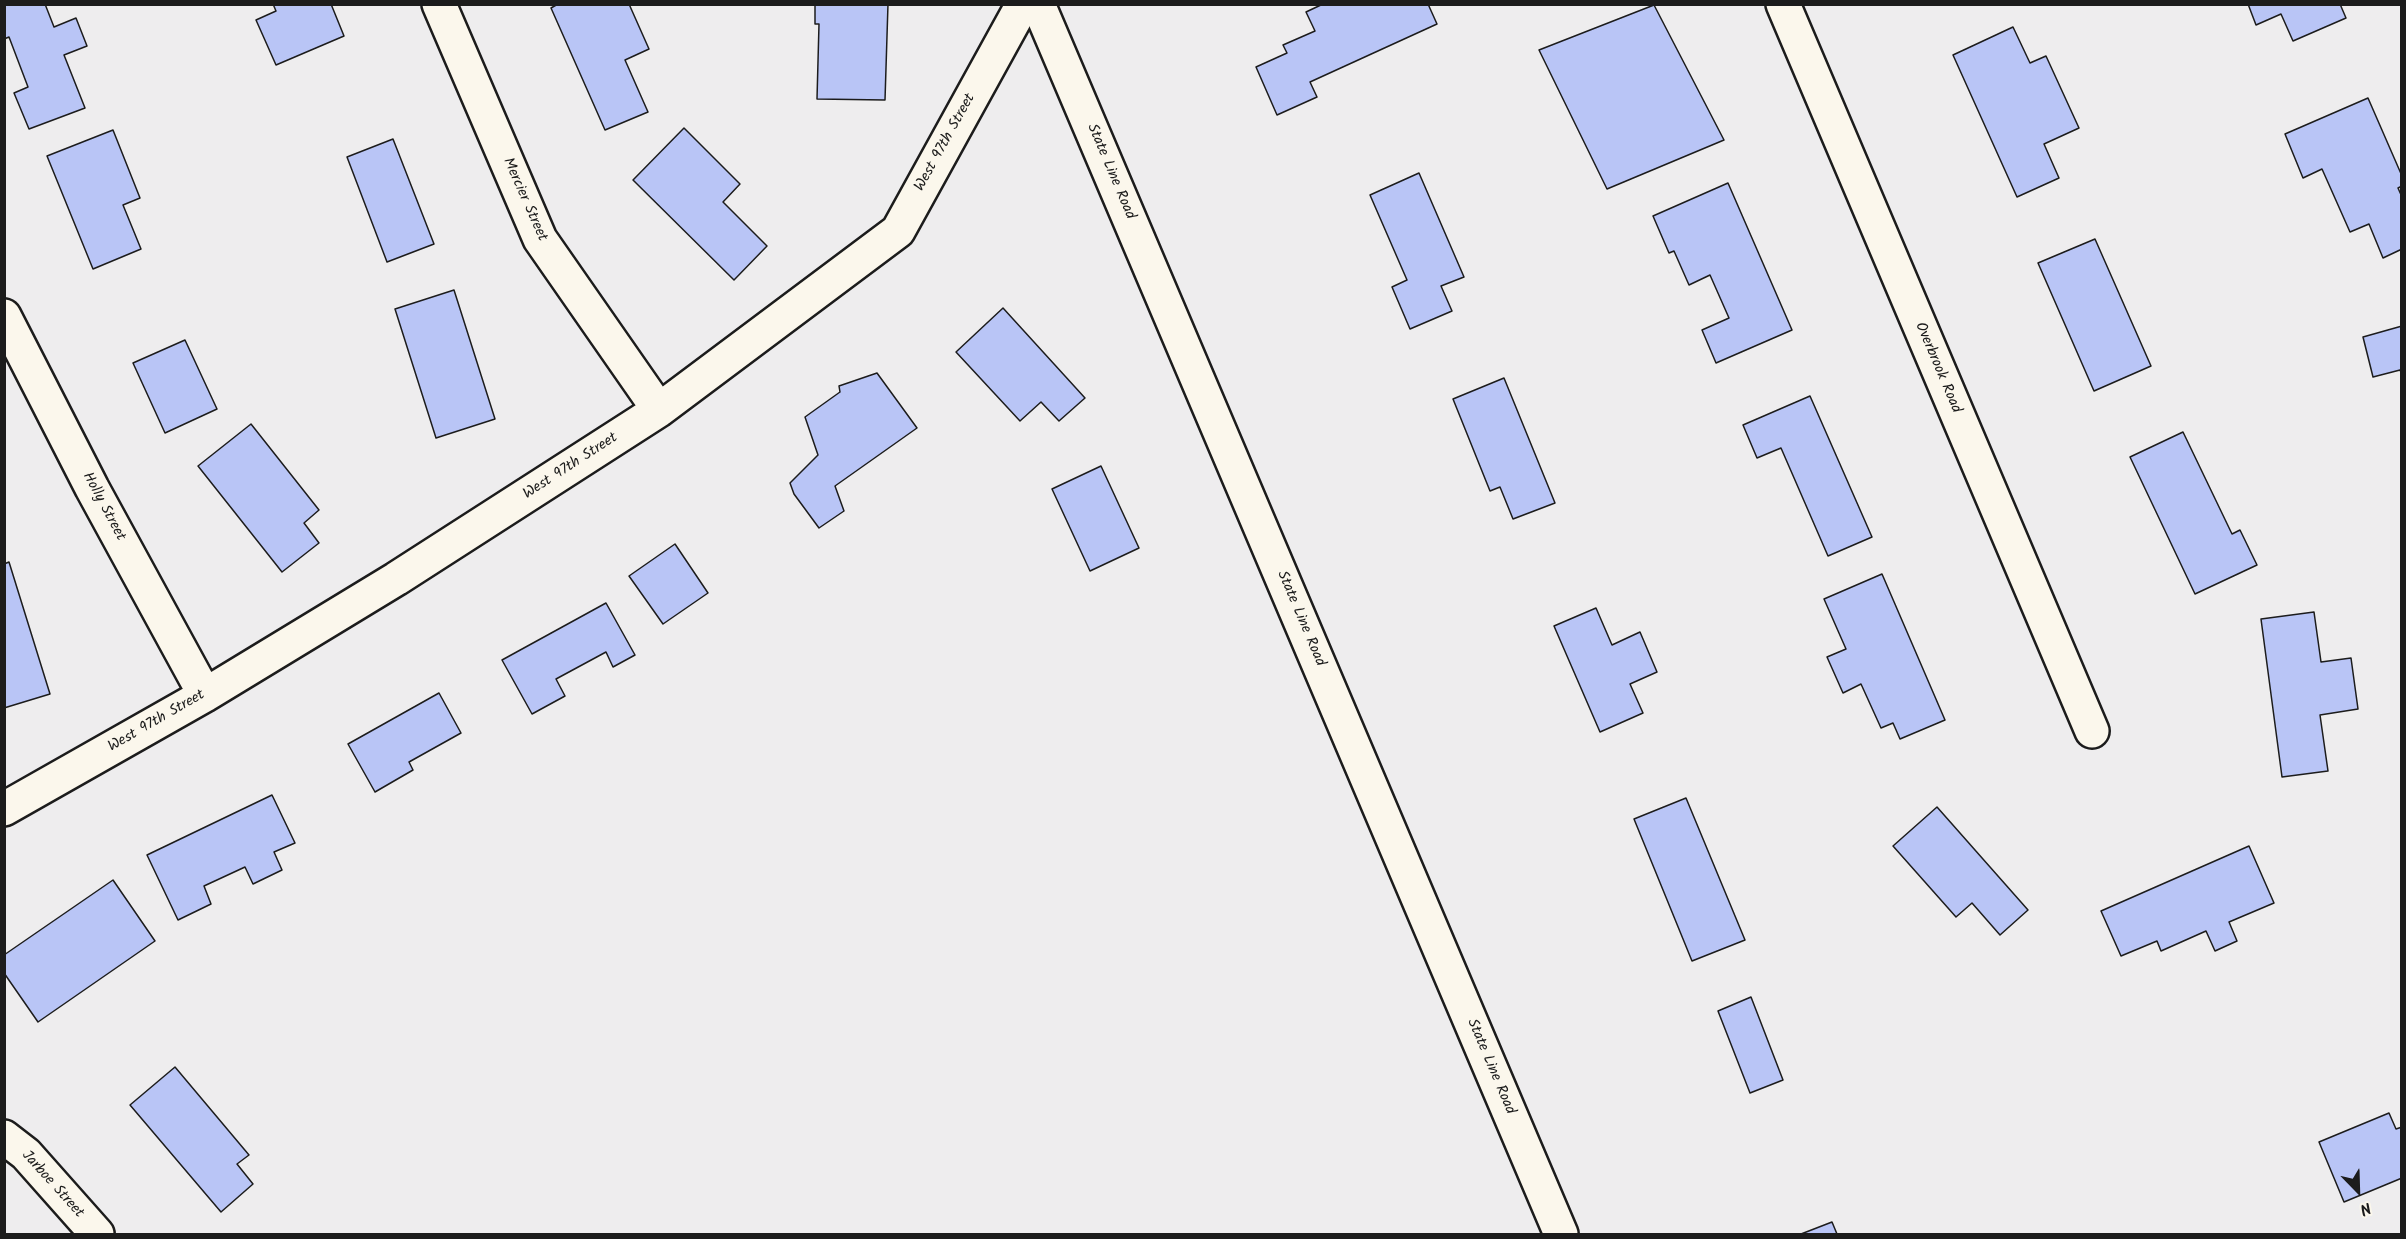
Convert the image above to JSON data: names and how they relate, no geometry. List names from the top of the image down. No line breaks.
{"streets":{"street":["West 97th Street","State Line Road","Mercier Street","Overbrook Road","Holly Street","Jarboe Street"]},"crossings":[["West 97th Street","Mercier Street"],["West 97th Street","Holly Street"]],"north":"bottom right"}
